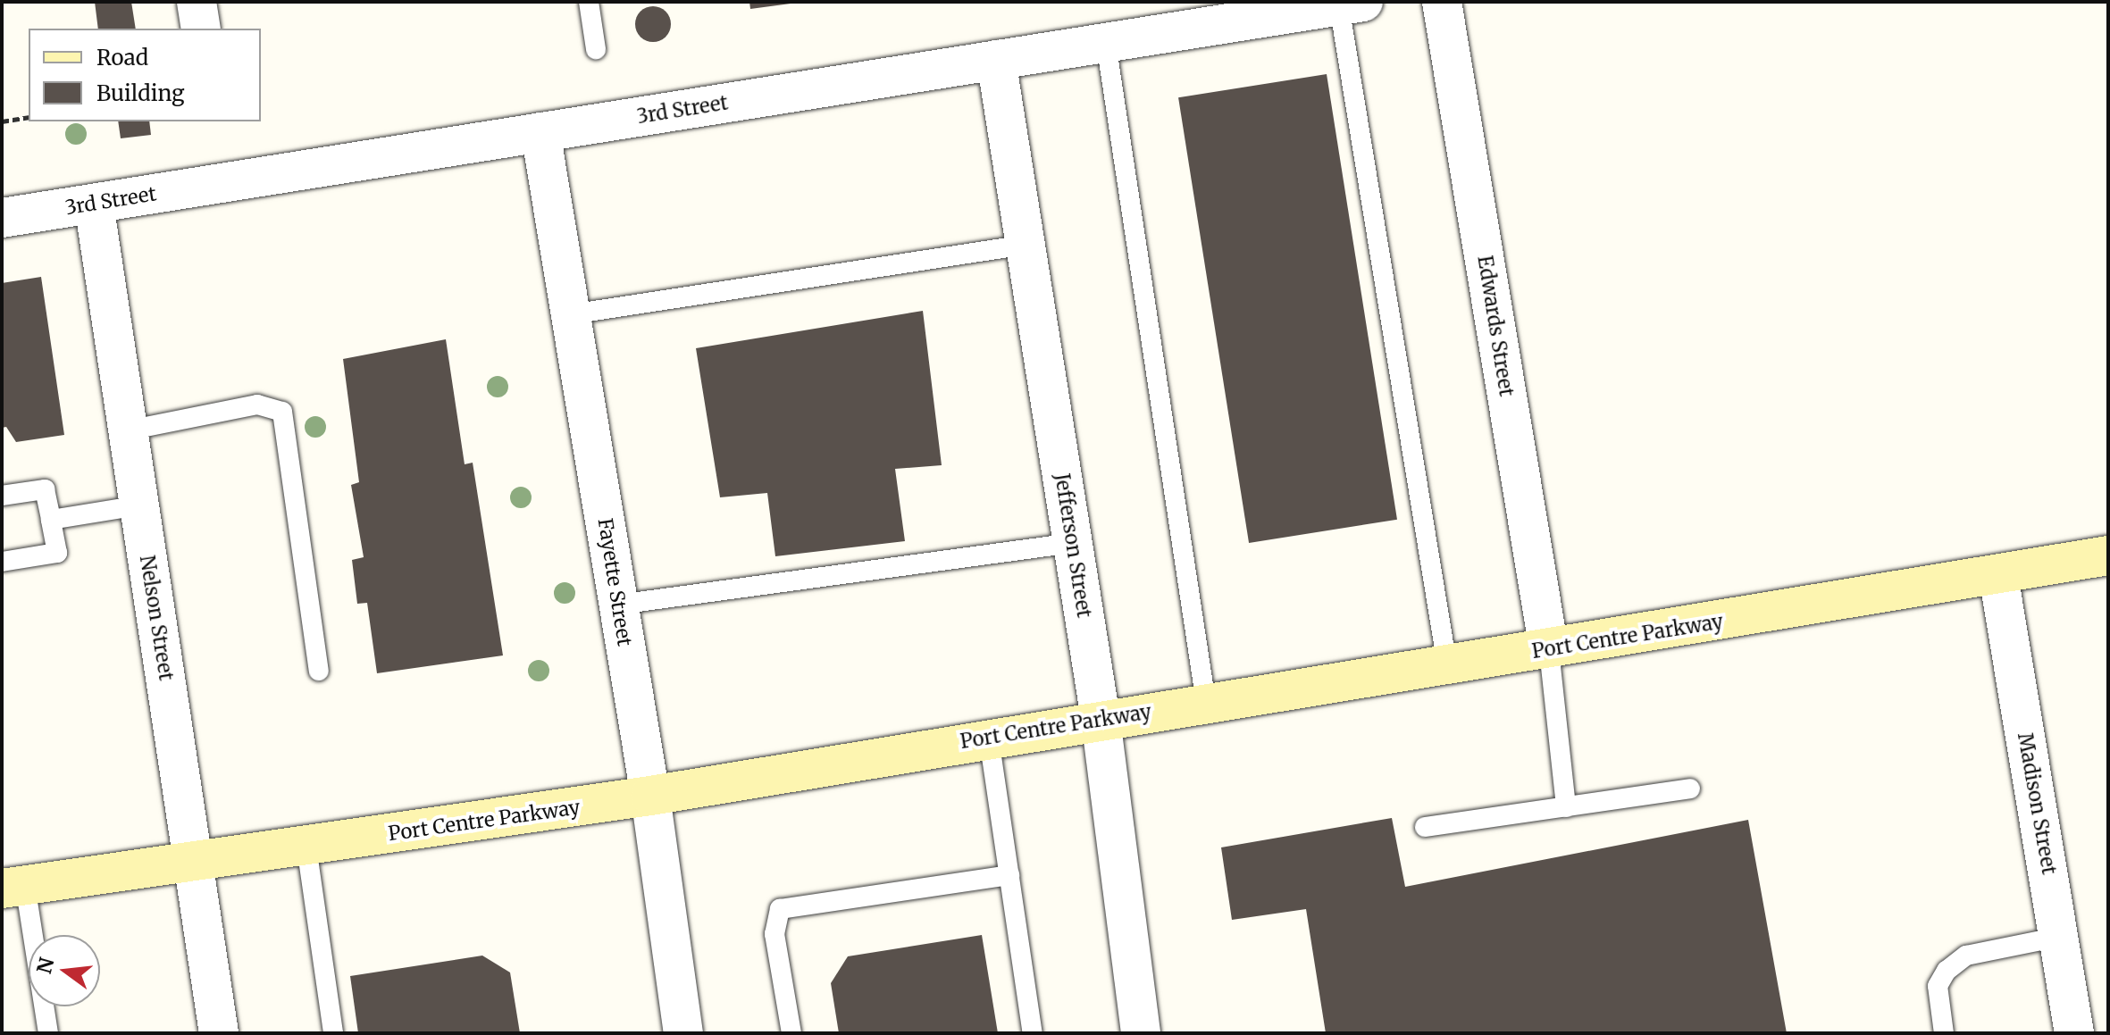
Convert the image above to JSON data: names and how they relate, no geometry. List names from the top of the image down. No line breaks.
{"streets":{"main road":["Port Centre Parkway"],"street":["3rd Street","Edwards Street","Jefferson Street","Fayette Street","Nelson Street","Madison Street"]},"crossings":[["3rd Street","Jefferson Street"],["3rd Street","Fayette Street"],["3rd Street","Nelson Street"],["Edwards Street","Port Centre Parkway"],["Jefferson Street","Port Centre Parkway"],["Fayette Street","Port Centre Parkway"],["Nelson Street","Port Centre Parkway"],["Port Centre Parkway","Madison Street"]],"legend":["Road","Building"],"north":"left"}
